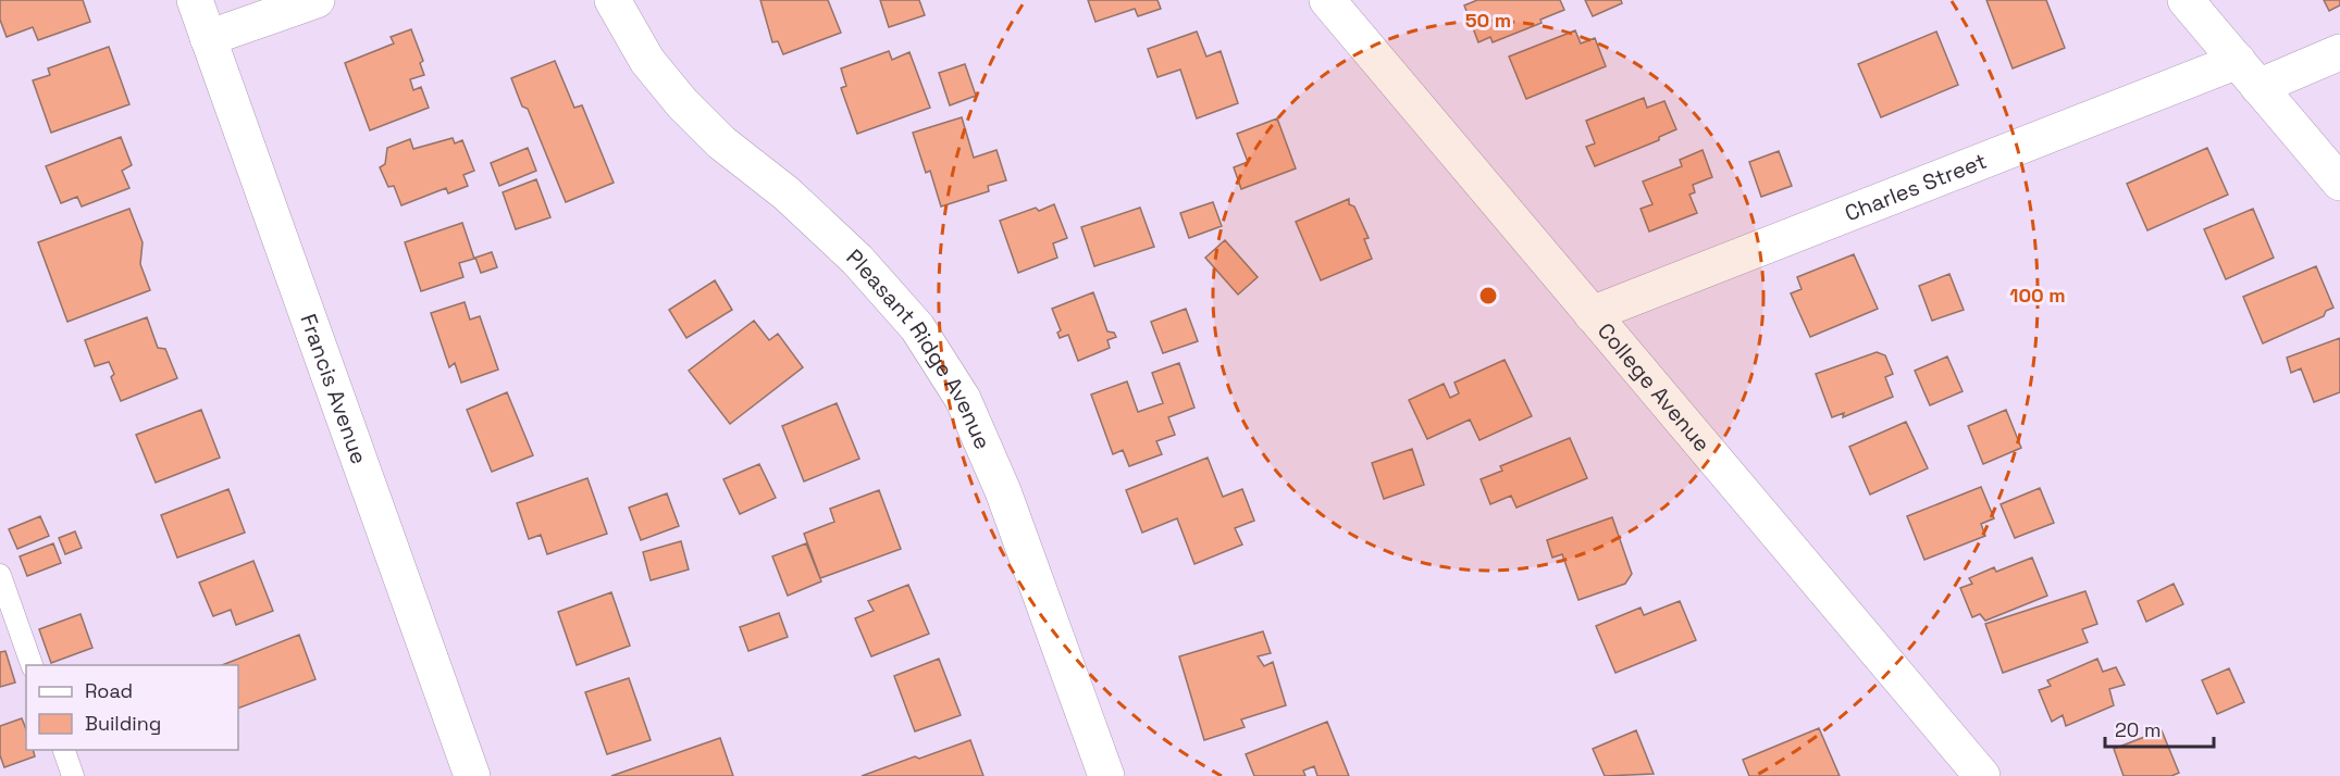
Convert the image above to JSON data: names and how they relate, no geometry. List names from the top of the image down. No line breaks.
{"streets":{"street":["Charles Street","Pleasant Ridge Avenue","Francis Avenue","College Avenue"]},"crossings":[["Charles Street","College Avenue"]],"legend":["Road","Building"],"scale_bar":"20 m","rings":["50 m","100 m"]}
